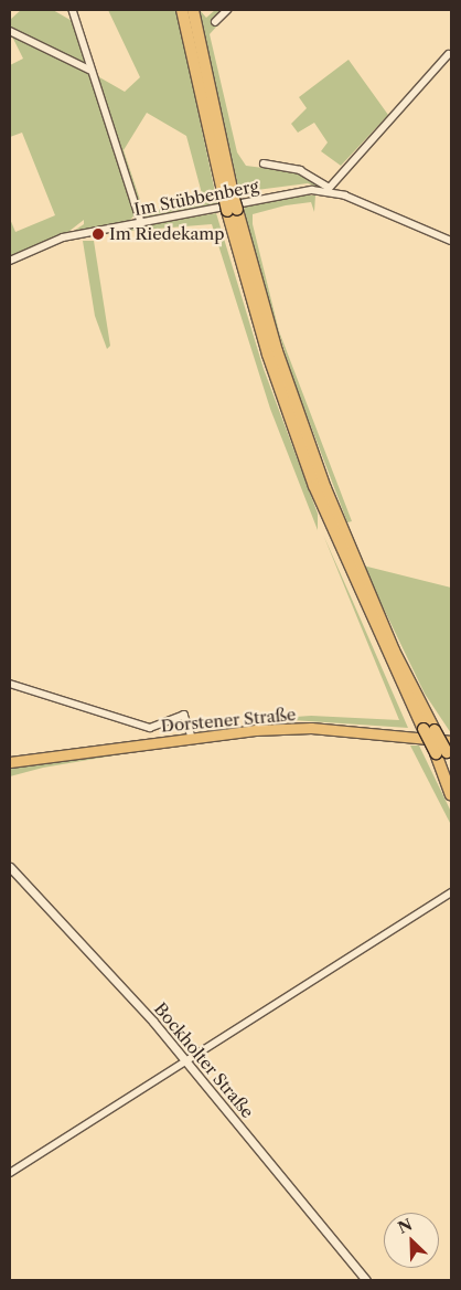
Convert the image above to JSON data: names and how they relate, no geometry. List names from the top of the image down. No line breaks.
{"streets":{"main road":["Dorstener Straße"],"street":["Im Stübbenberg","Bockholter Straße"]},"places":["Im Riedekamp"],"north":"top left"}
